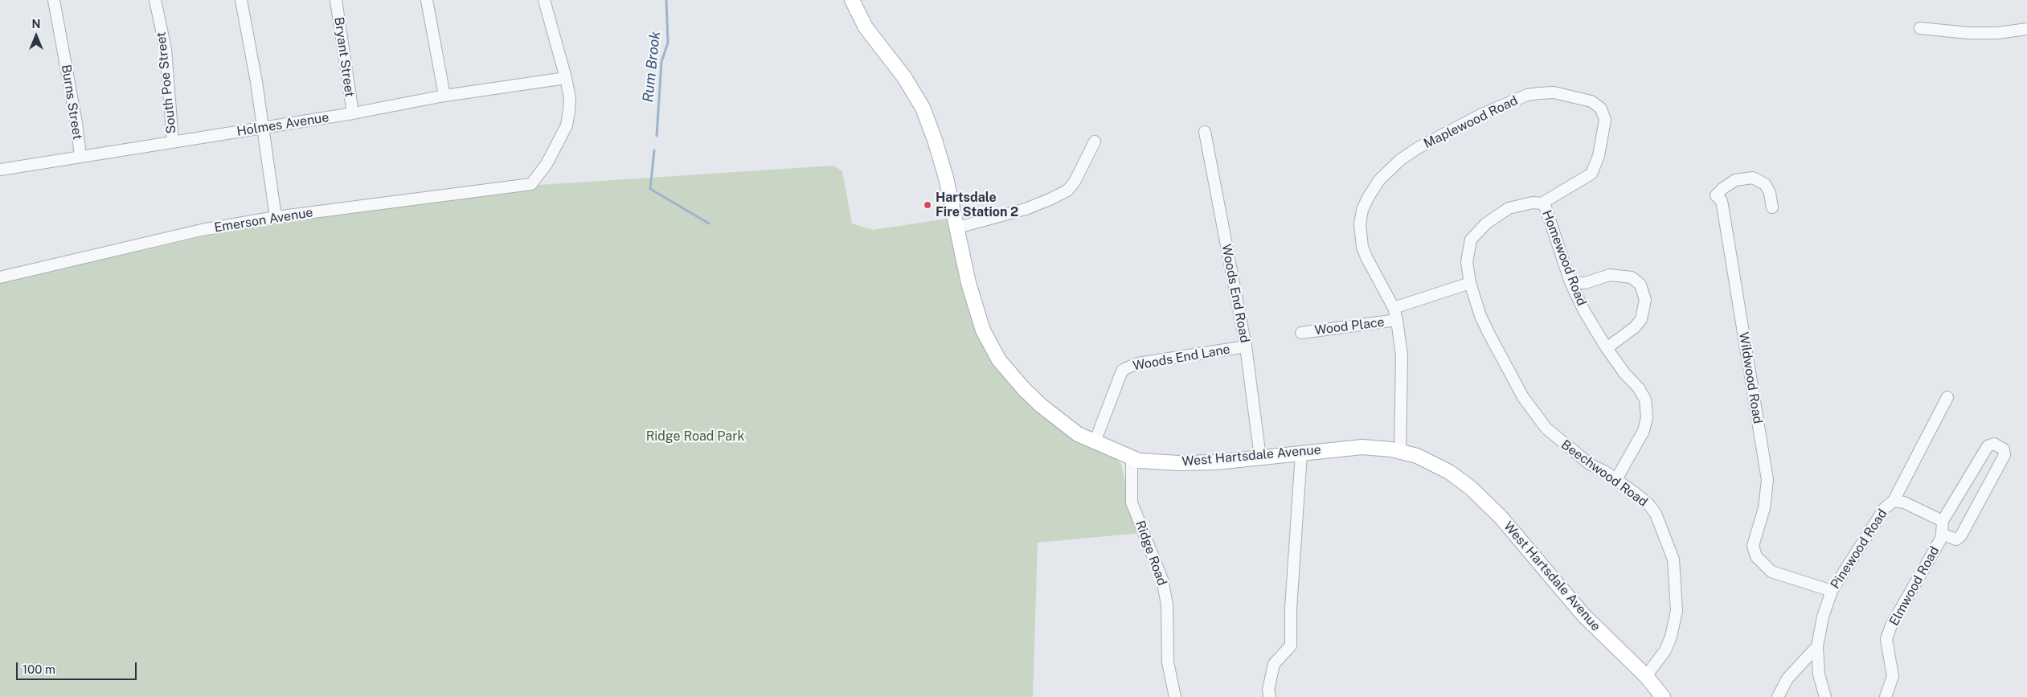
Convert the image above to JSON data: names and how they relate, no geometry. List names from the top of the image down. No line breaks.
{"streets":{"main road":["West Hartsdale Avenue"],"street":["Bryant Street","South Poe Street","Burns Street","Maplewood Road","Holmes Avenue","Emerson Avenue","Homewood Road","Woods End Road","Wood Place","Woods End Lane","Wildwood Road","Beechwood Road","Pinewood Road","Ridge Road","Elmwood Road"]},"crossings":[["Bryant Street","Holmes Avenue"],["South Poe Street","Holmes Avenue"],["Burns Street","Holmes Avenue"],["Maplewood Road","Homewood Road"],["Maplewood Road","Wood Place"],["Maplewood Road","West Hartsdale Avenue"],["Maplewood Road","Beechwood Road"],["Holmes Avenue","Emerson Avenue"],["Homewood Road","Beechwood Road"],["Woods End Road","Woods End Lane"],["Woods End Road","West Hartsdale Avenue"],["Wood Place","Beechwood Road"],["Woods End Lane","West Hartsdale Avenue"],["Wildwood Road","Pinewood Road"],["West Hartsdale Avenue","Beechwood Road"],["West Hartsdale Avenue","Ridge Road"],["Pinewood Road","Elmwood Road"]],"water":["Rum Brook"],"parks":["Ridge Road Park"],"places":["Hartsdale Fire Station 2"],"scale_bar":"100 m","north":"top"}
